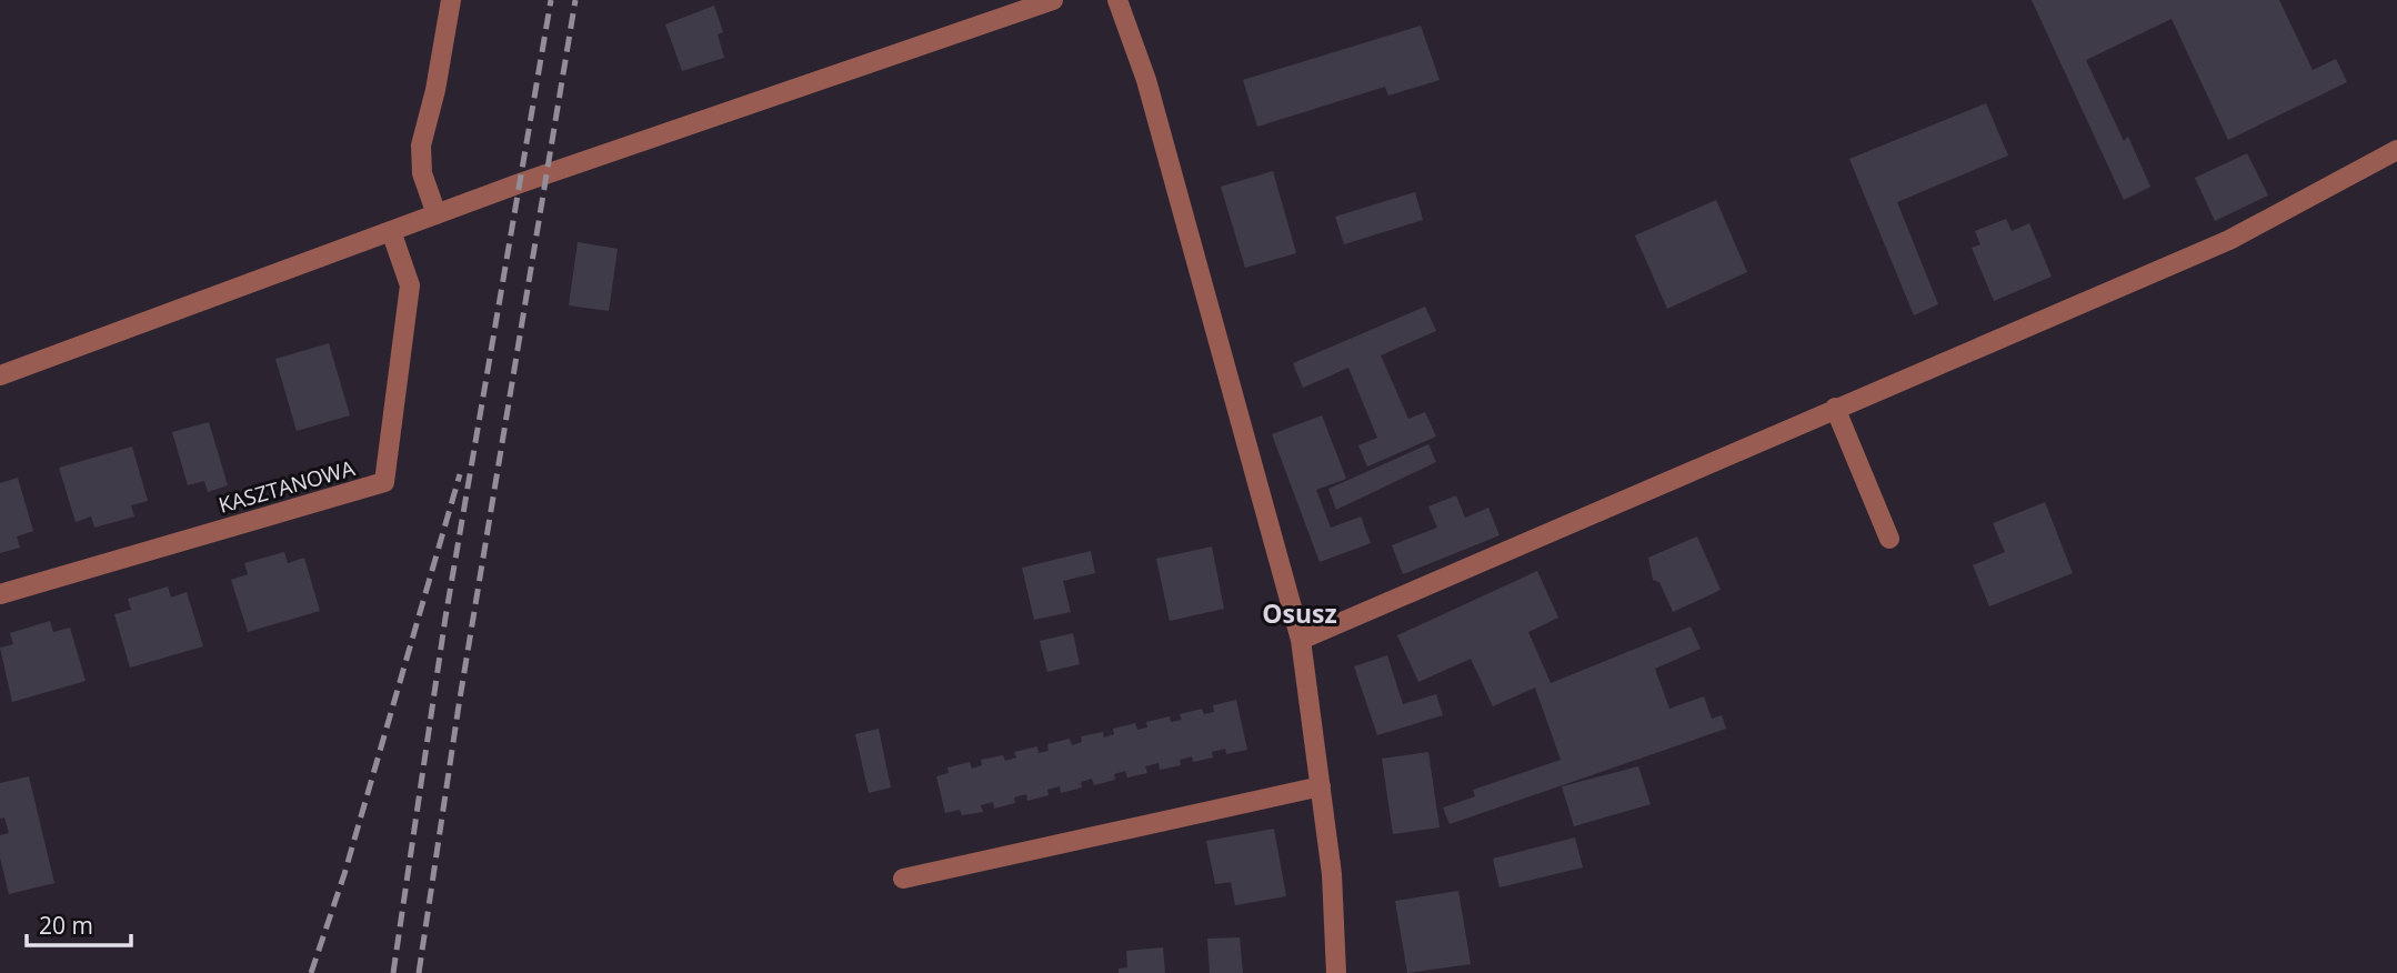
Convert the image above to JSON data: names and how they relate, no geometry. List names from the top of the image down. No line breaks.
{"streets":{"street":["KASZTANOWA"]},"districts":["Osusz"],"scale_bar":"20 m"}
